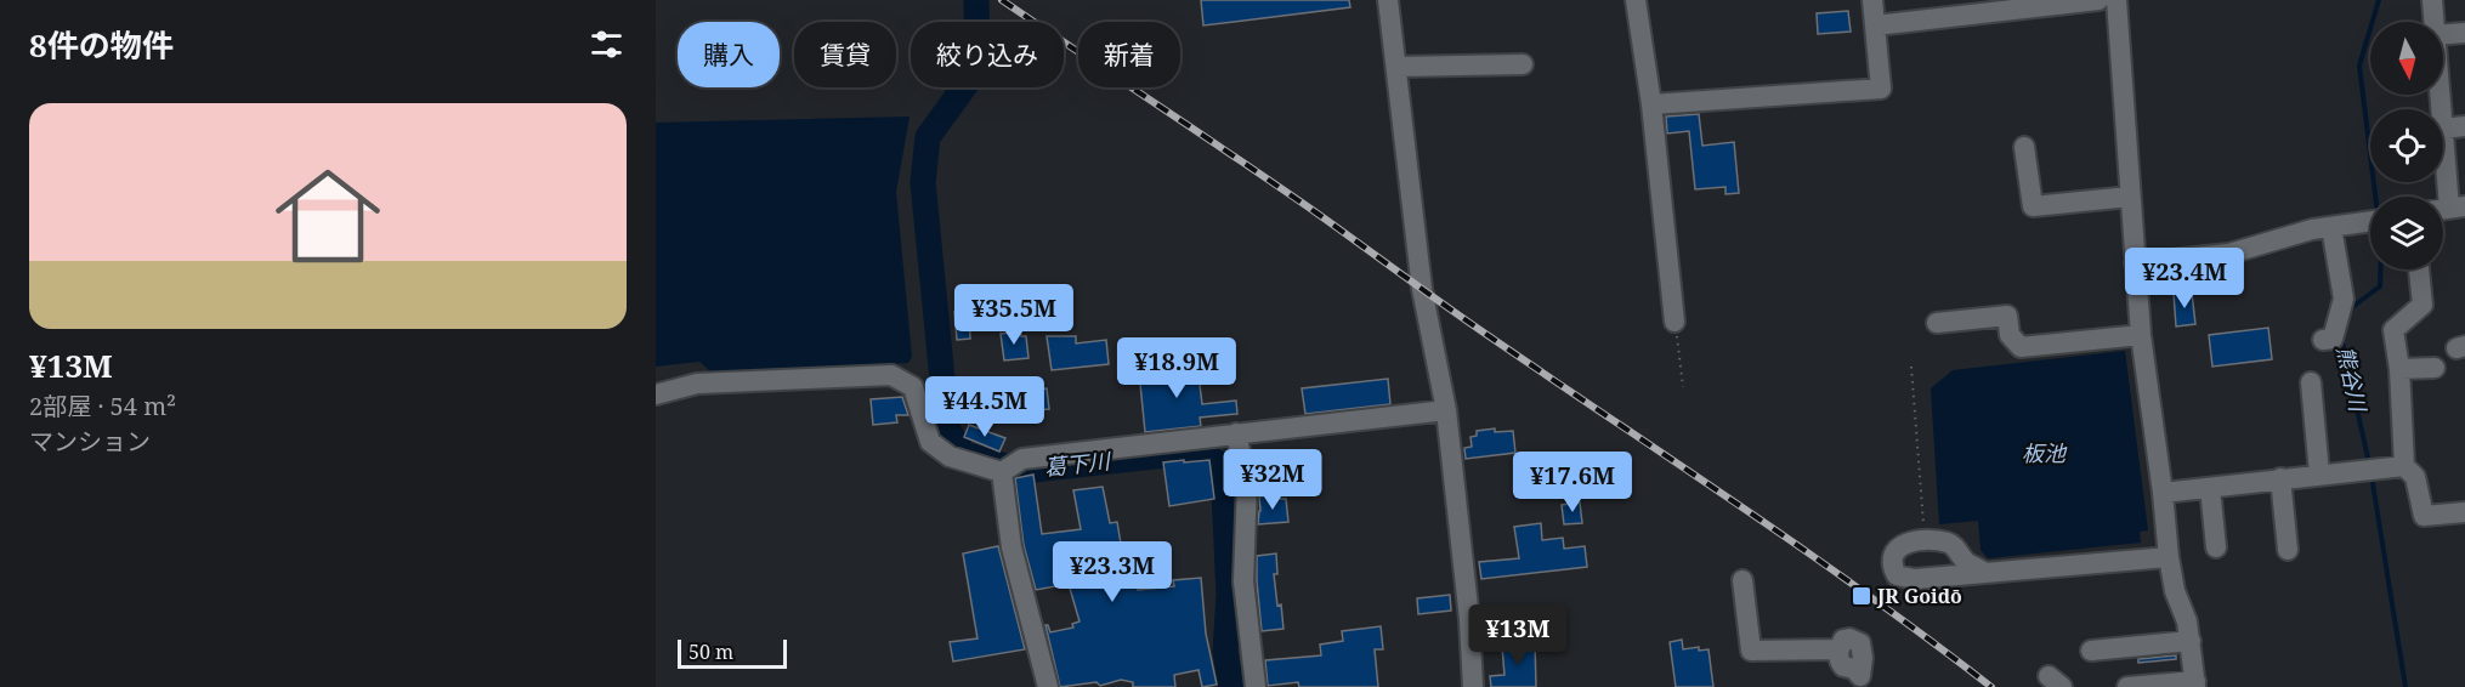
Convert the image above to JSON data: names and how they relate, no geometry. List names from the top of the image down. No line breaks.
{"water":["熊谷川","板池","葛下川"],"places":{"transit":["JR Goidō"]},"scale_bar":"50 m","north":"bottom","page":{"heading":"8件の物件","chip":["購入","賃貸","絞り込み","新着"],"list":[{"name":"¥13M","note":"2部屋 · 54 m² · マンション"}],"price":["¥23.4M","¥35.5M","¥18.9M","¥44.5M","¥32M","¥17.6M","¥23.3M","¥13M"],"scale":"50 m"}}
